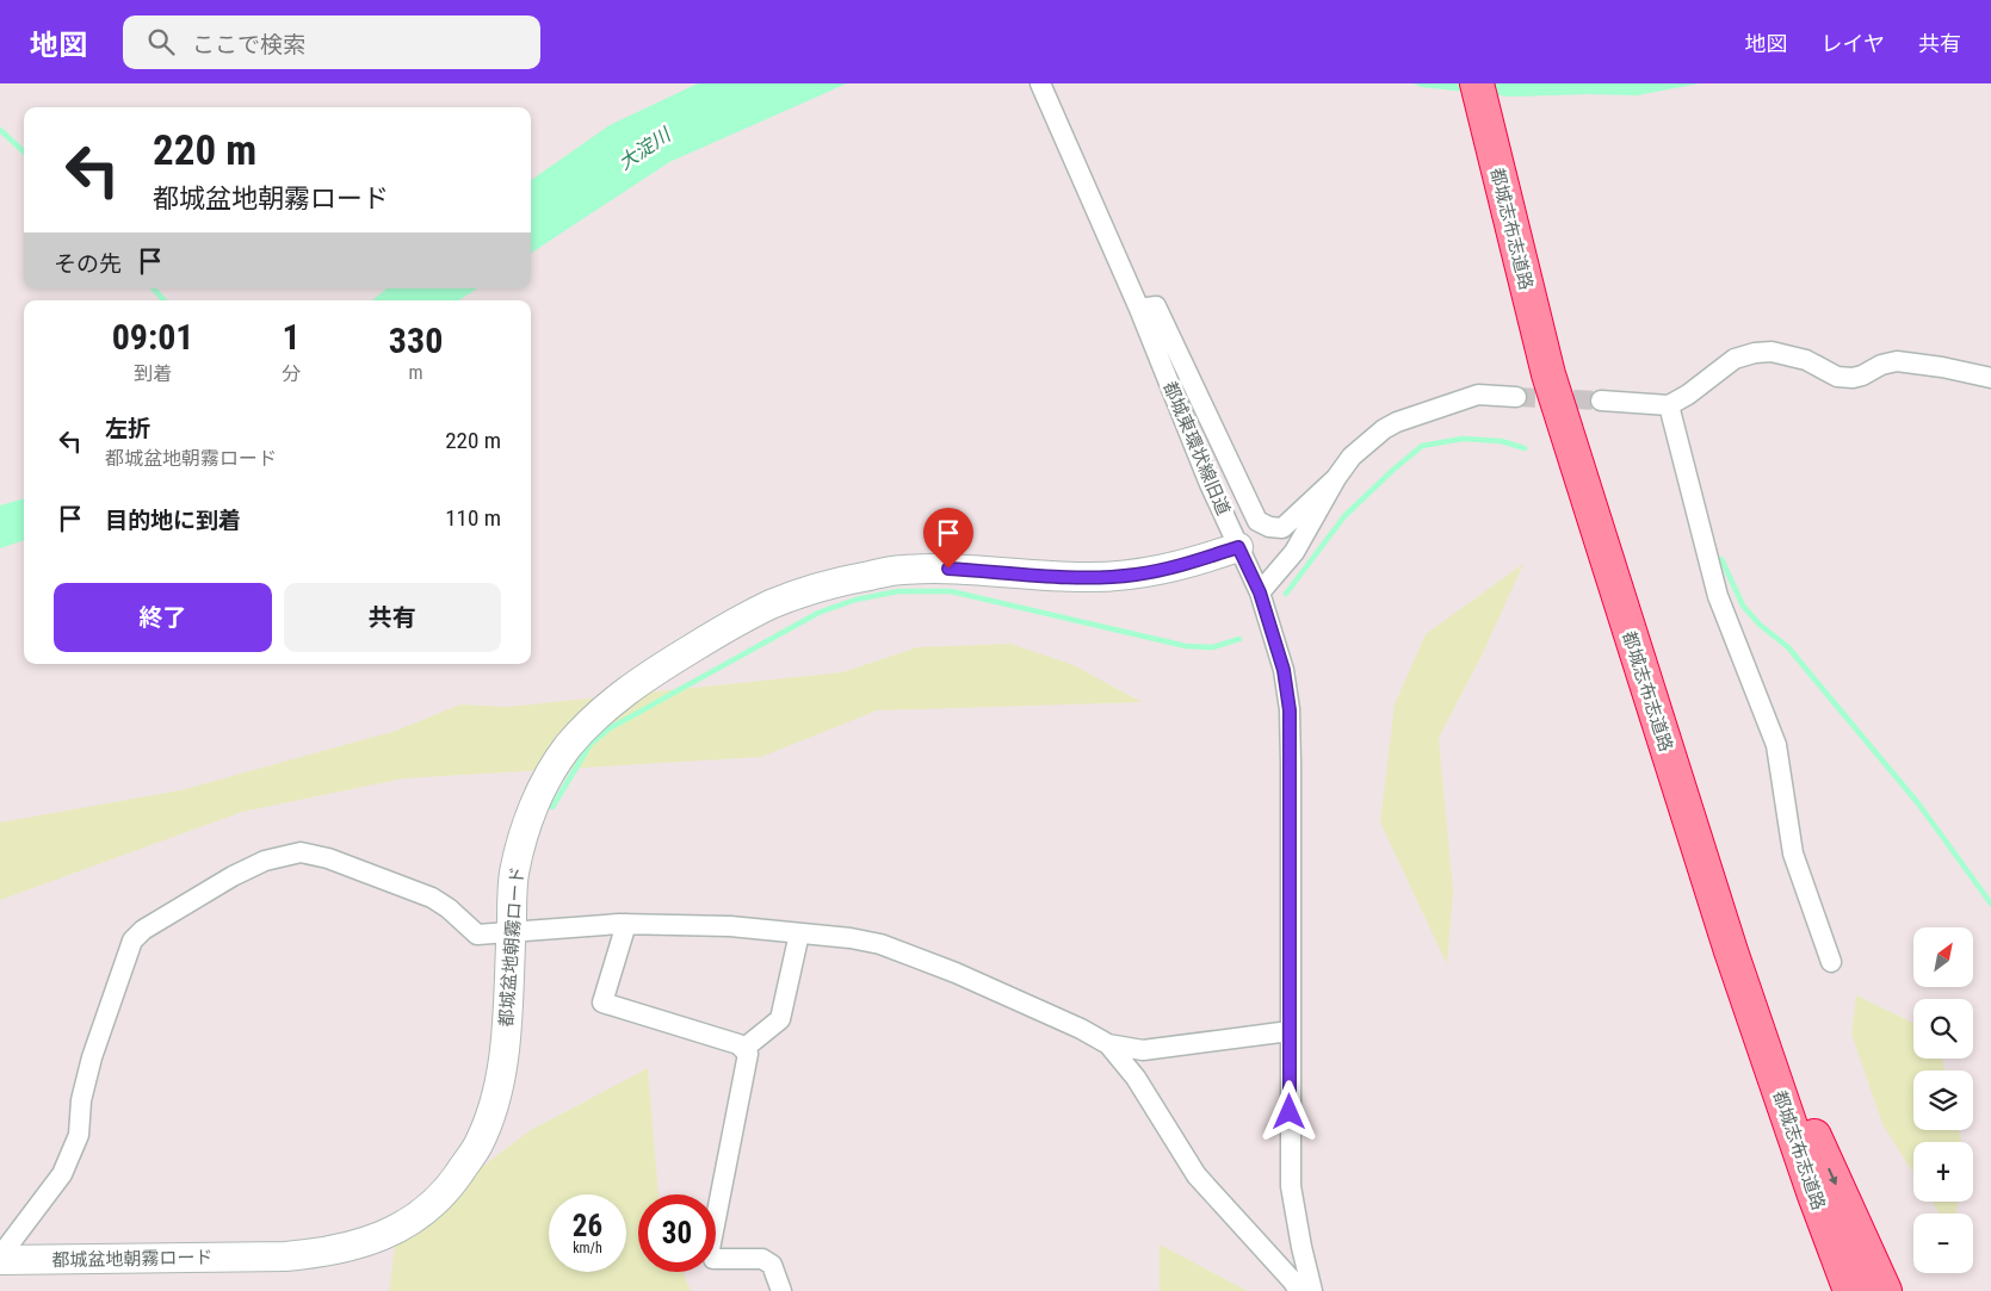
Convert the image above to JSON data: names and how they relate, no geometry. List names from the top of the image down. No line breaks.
{"streets":{"highway":["都城志布志道路"],"street":["都城東環状線旧道","都城盆地朝霧ロード"]},"crossings":[["都城東環状線旧道","都城盆地朝霧ロード"]],"water":["大淀川"],"north":"top right","page":{"header":"地図","search":"ここで検索","nav":["地図","レイヤ","共有"],"turn":["220 m","都城盆地朝霧ロード"],"then":"その先","eta":["09:01","到着","1","分","330","m"],"list":[{"name":"左折","note":"都城盆地朝霧ロード","value":"220 m"},{"name":"目的地に到着","value":"110 m"}],"buttons":["終了","共有"],"map_buttons":["+","−"],"speed":"26 km/h","limit":"30"}}
